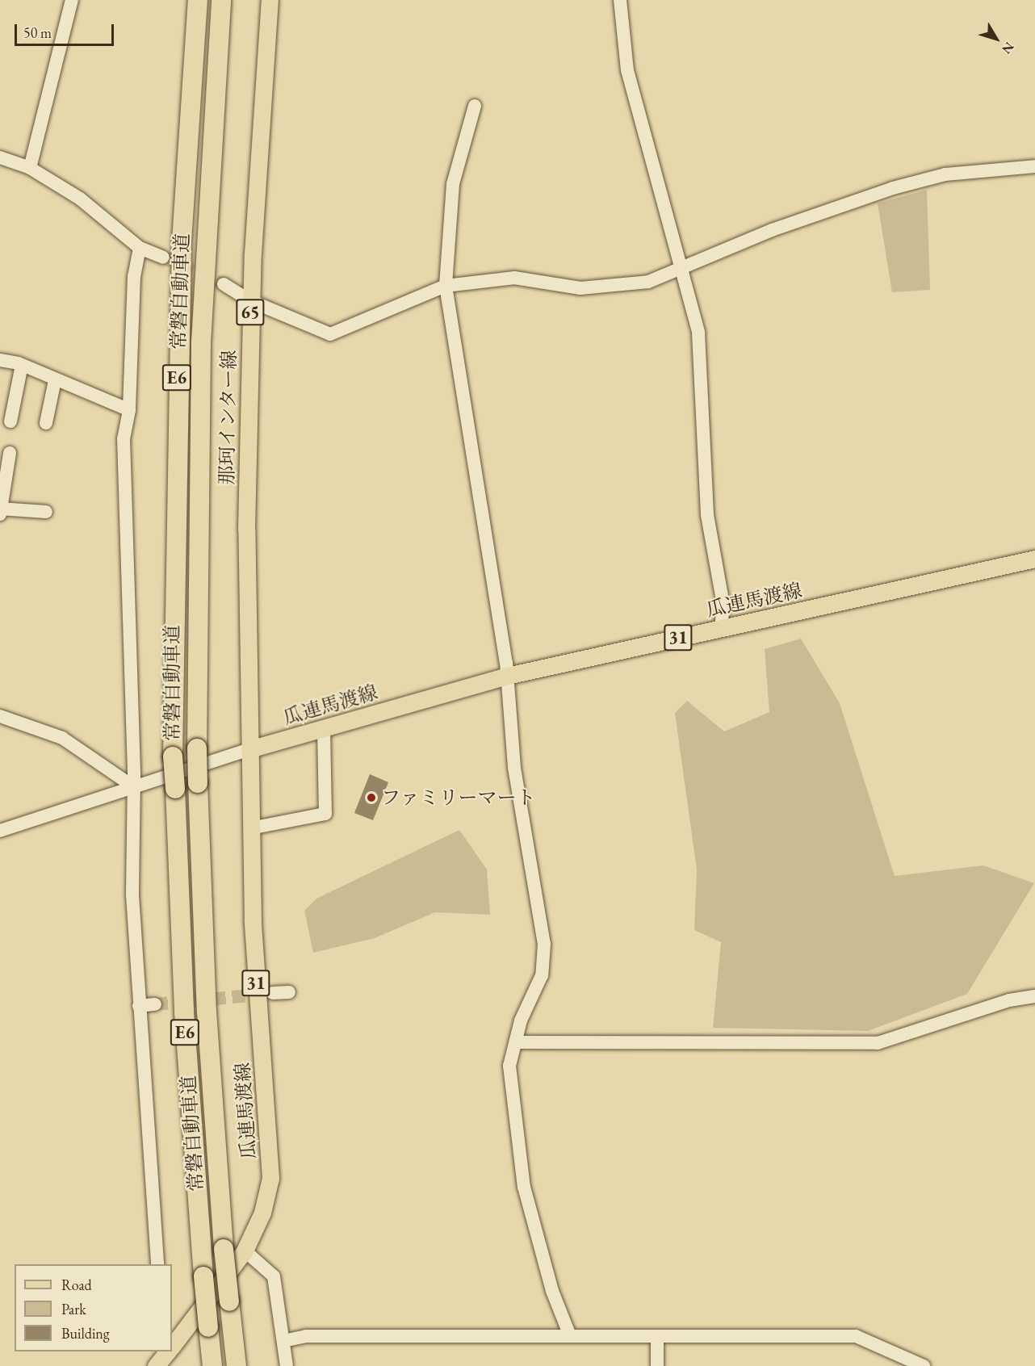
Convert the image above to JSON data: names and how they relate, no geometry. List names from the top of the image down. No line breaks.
{"streets":{"highway":["常磐自動車道","E6"],"main road":["65","那珂インター線","瓜連馬渡線","31"]},"crossings":[["那珂インター線","瓜連馬渡線"]],"places":["ファミリーマート"],"legend":["Road","Park","Building"],"scale_bar":"50 m","north":"bottom right"}
